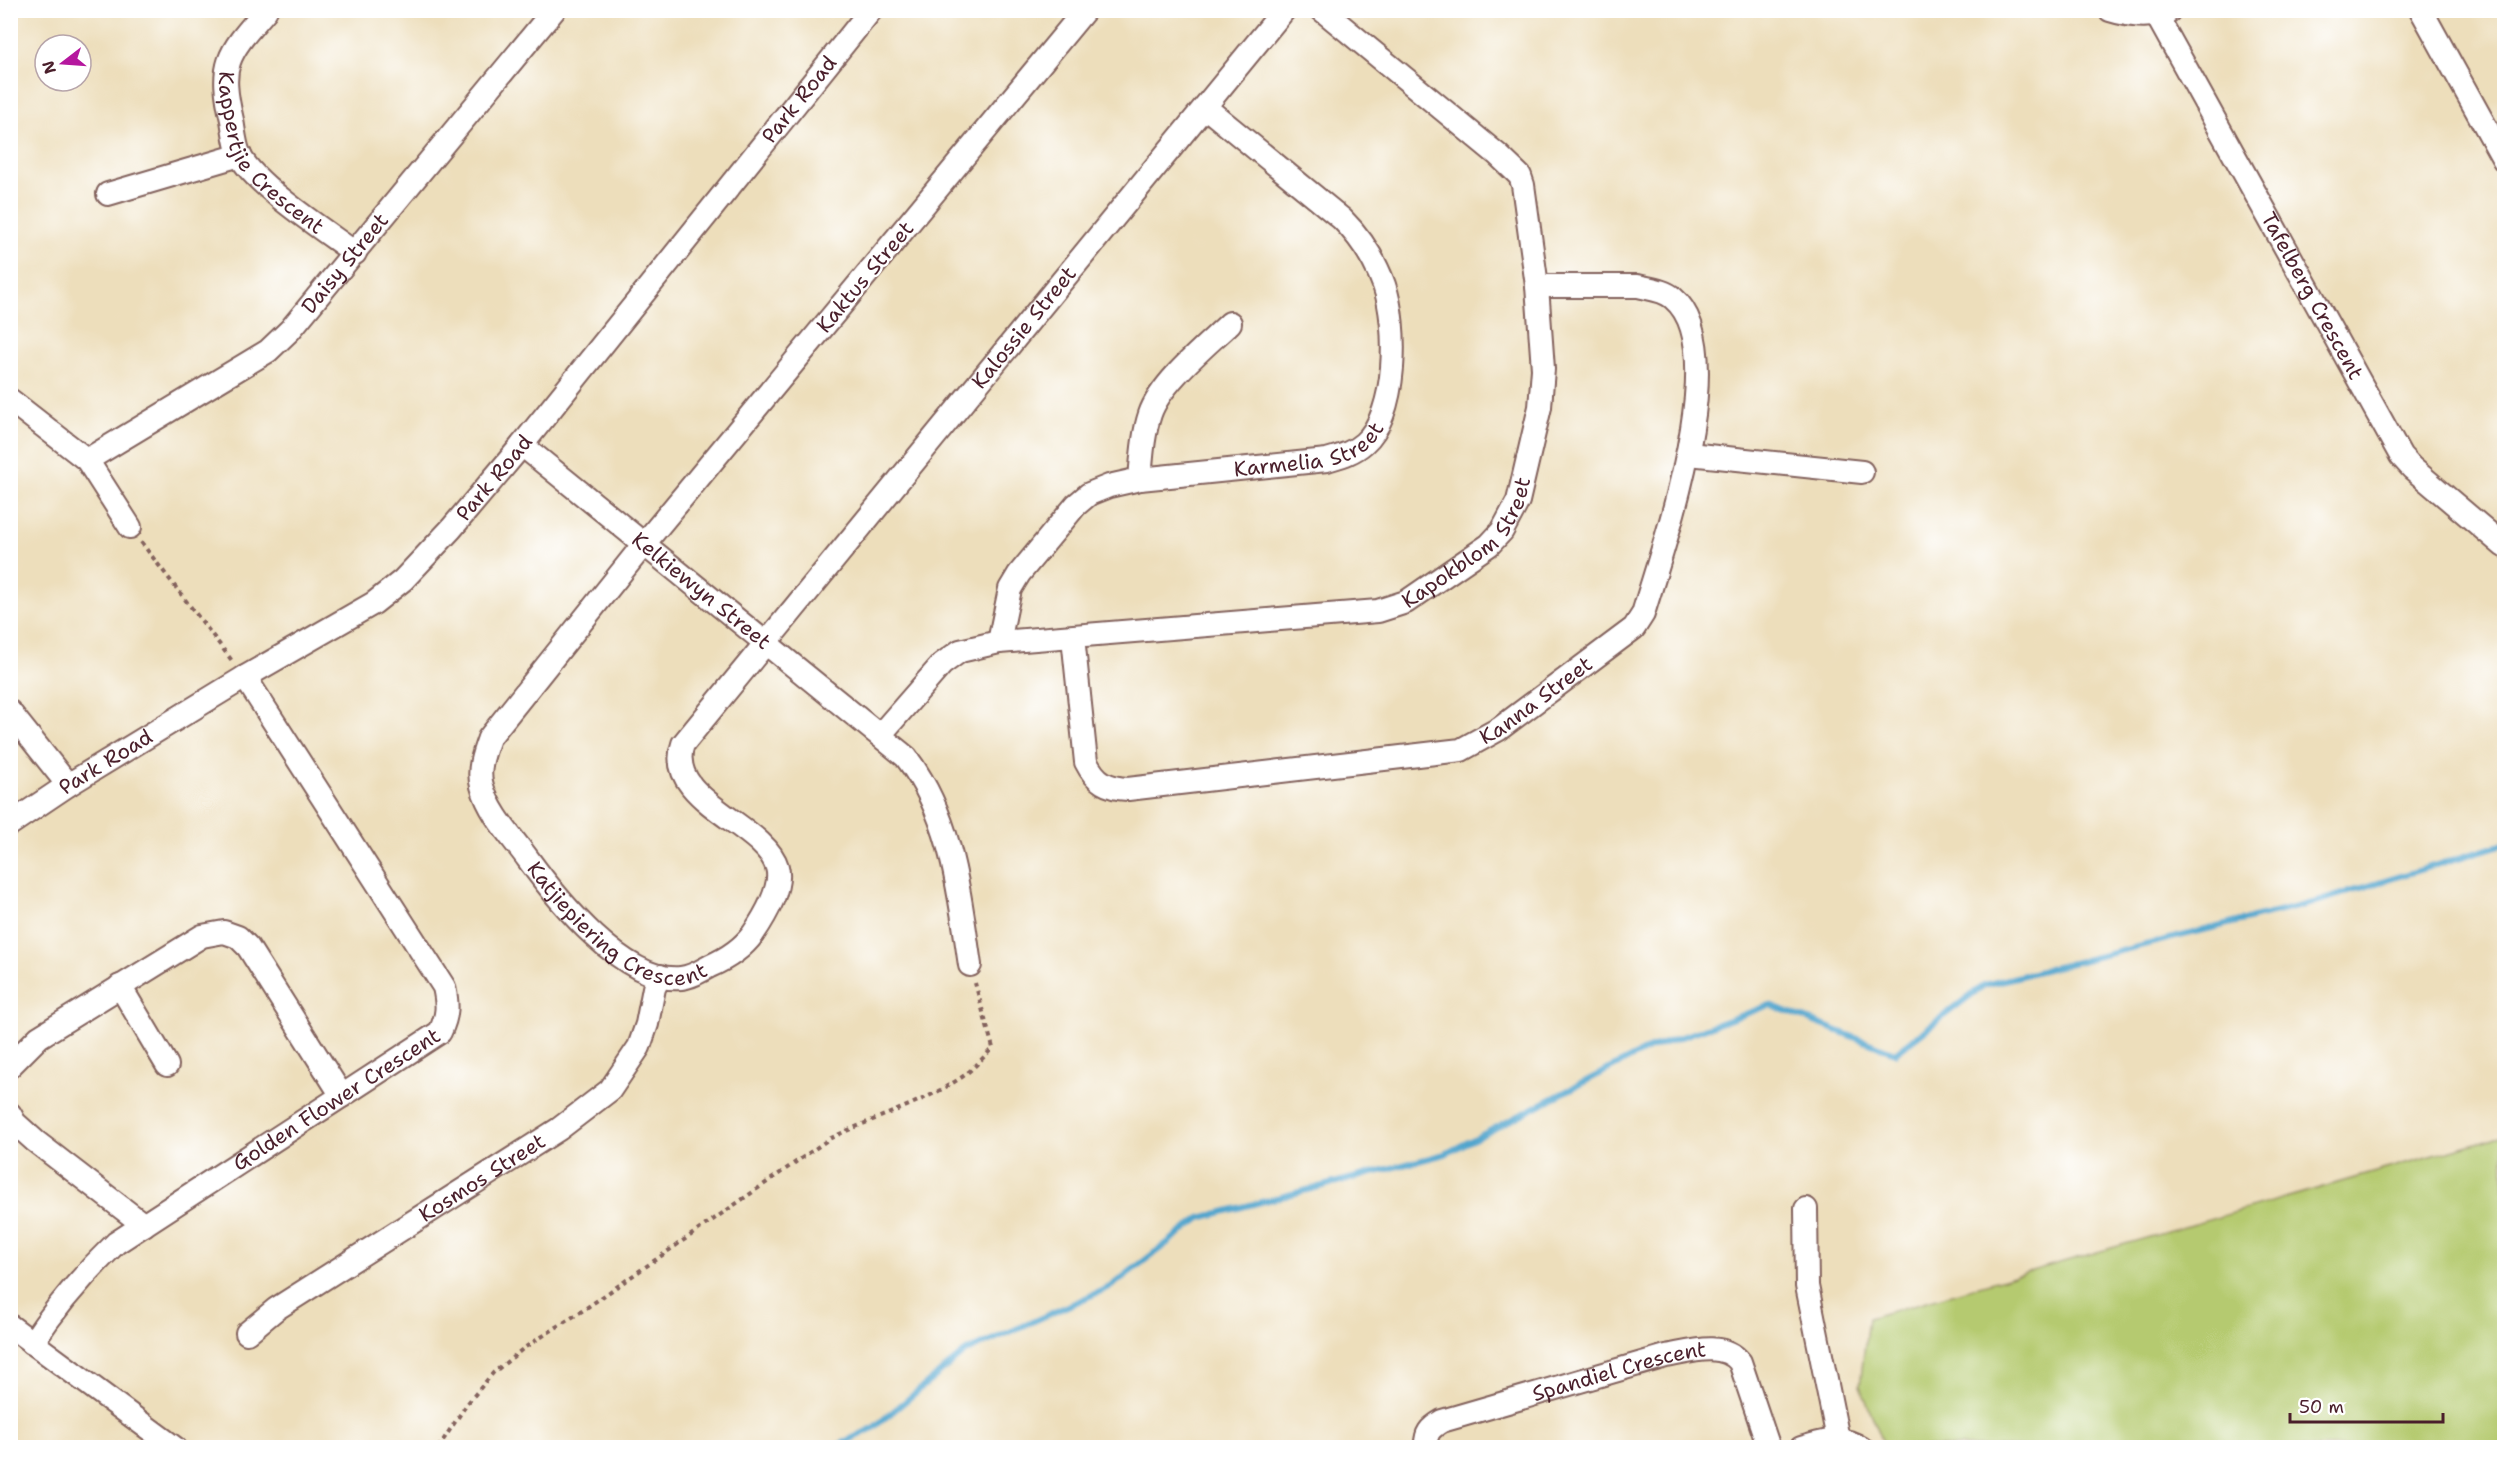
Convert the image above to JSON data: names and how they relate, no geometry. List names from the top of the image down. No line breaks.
{"streets":{"street":["Park Road","Kappertjie Crescent","Daisy Street","Kaktus Street","Tafelberg Crescent","Kalossie Street","Karmelia Street","Kapokblom Street","Kelkiewyn Street","Kanna Street","Katjiepiering Crescent","Golden Flower Crescent","Kosmos Street","Spandiel Crescent"]},"crossings":[["Park Road","Kelkiewyn Street"],["Park Road","Golden Flower Crescent"],["Kappertjie Crescent","Daisy Street"],["Kaktus Street","Kelkiewyn Street"],["Kaktus Street","Katjiepiering Crescent"],["Kalossie Street","Karmelia Street"],["Kalossie Street","Kelkiewyn Street"],["Kalossie Street","Katjiepiering Crescent"],["Karmelia Street","Kapokblom Street"],["Kapokblom Street","Kelkiewyn Street"],["Kapokblom Street","Kanna Street"],["Kelkiewyn Street","Katjiepiering Crescent"],["Katjiepiering Crescent","Kosmos Street"]],"scale_bar":"50 m","north":"left"}
